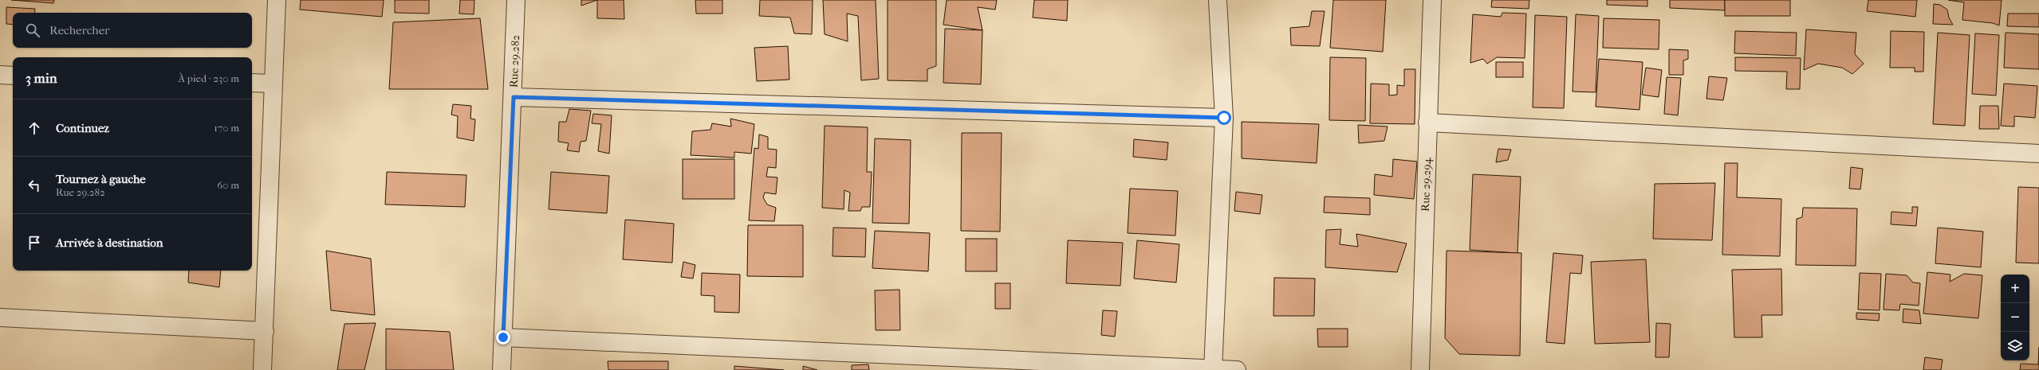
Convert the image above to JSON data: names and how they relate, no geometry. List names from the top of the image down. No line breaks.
{"streets":{"street":["Rue 29.282","Rue 29.294"]},"page":{"search":"Rechercher","heading":["3 min","À pied · 230 m"],"list":[["Continuez","170 m"],["Tournez à gauche","Rue 29.282","60 m"],"Arrivée à destination"],"map_buttons":["+","−"]}}
